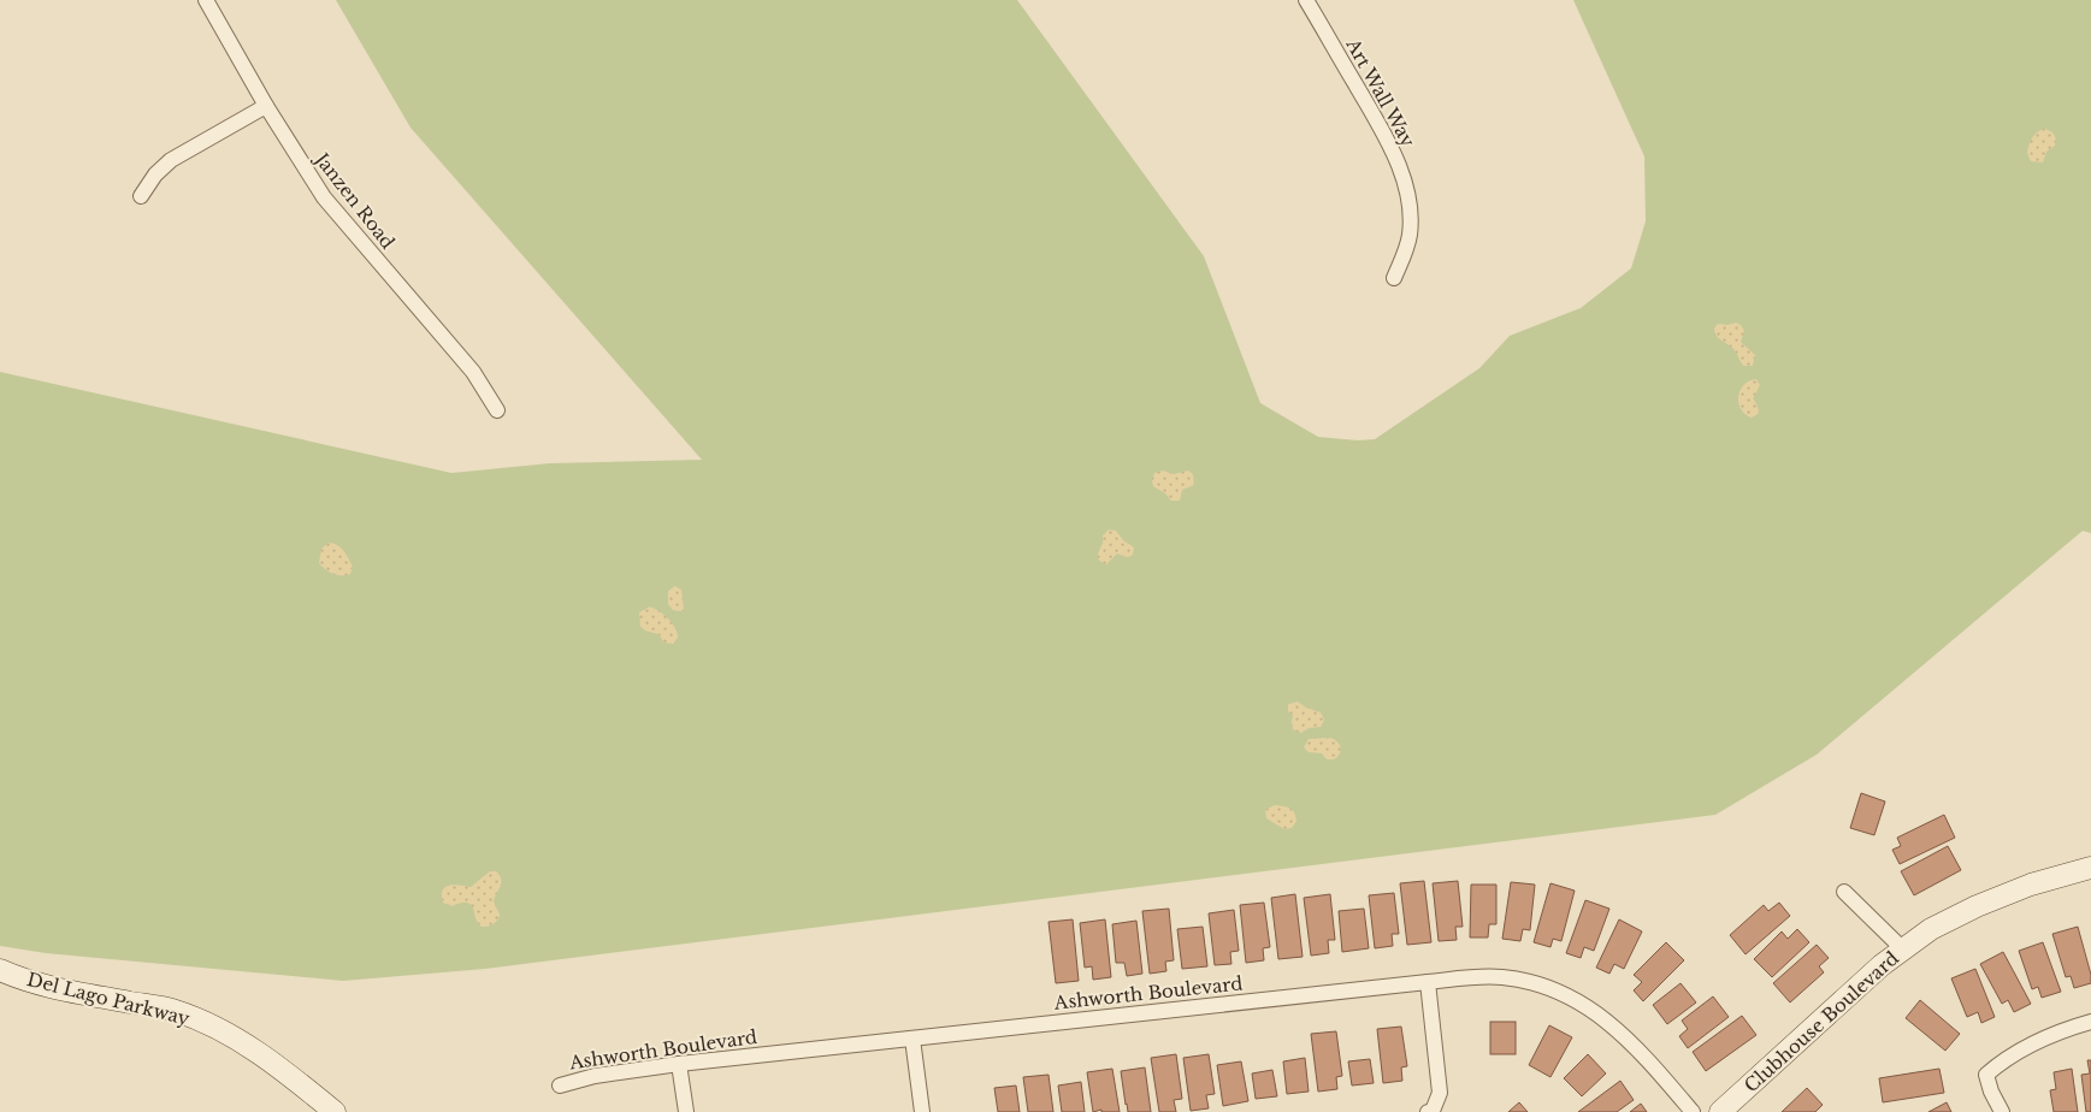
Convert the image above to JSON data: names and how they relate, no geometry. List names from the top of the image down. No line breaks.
{"streets":{"street":["Art Wall Way","Janzen Road","Ashworth Boulevard","Del Lago Parkway","Clubhouse Boulevard"]}}
